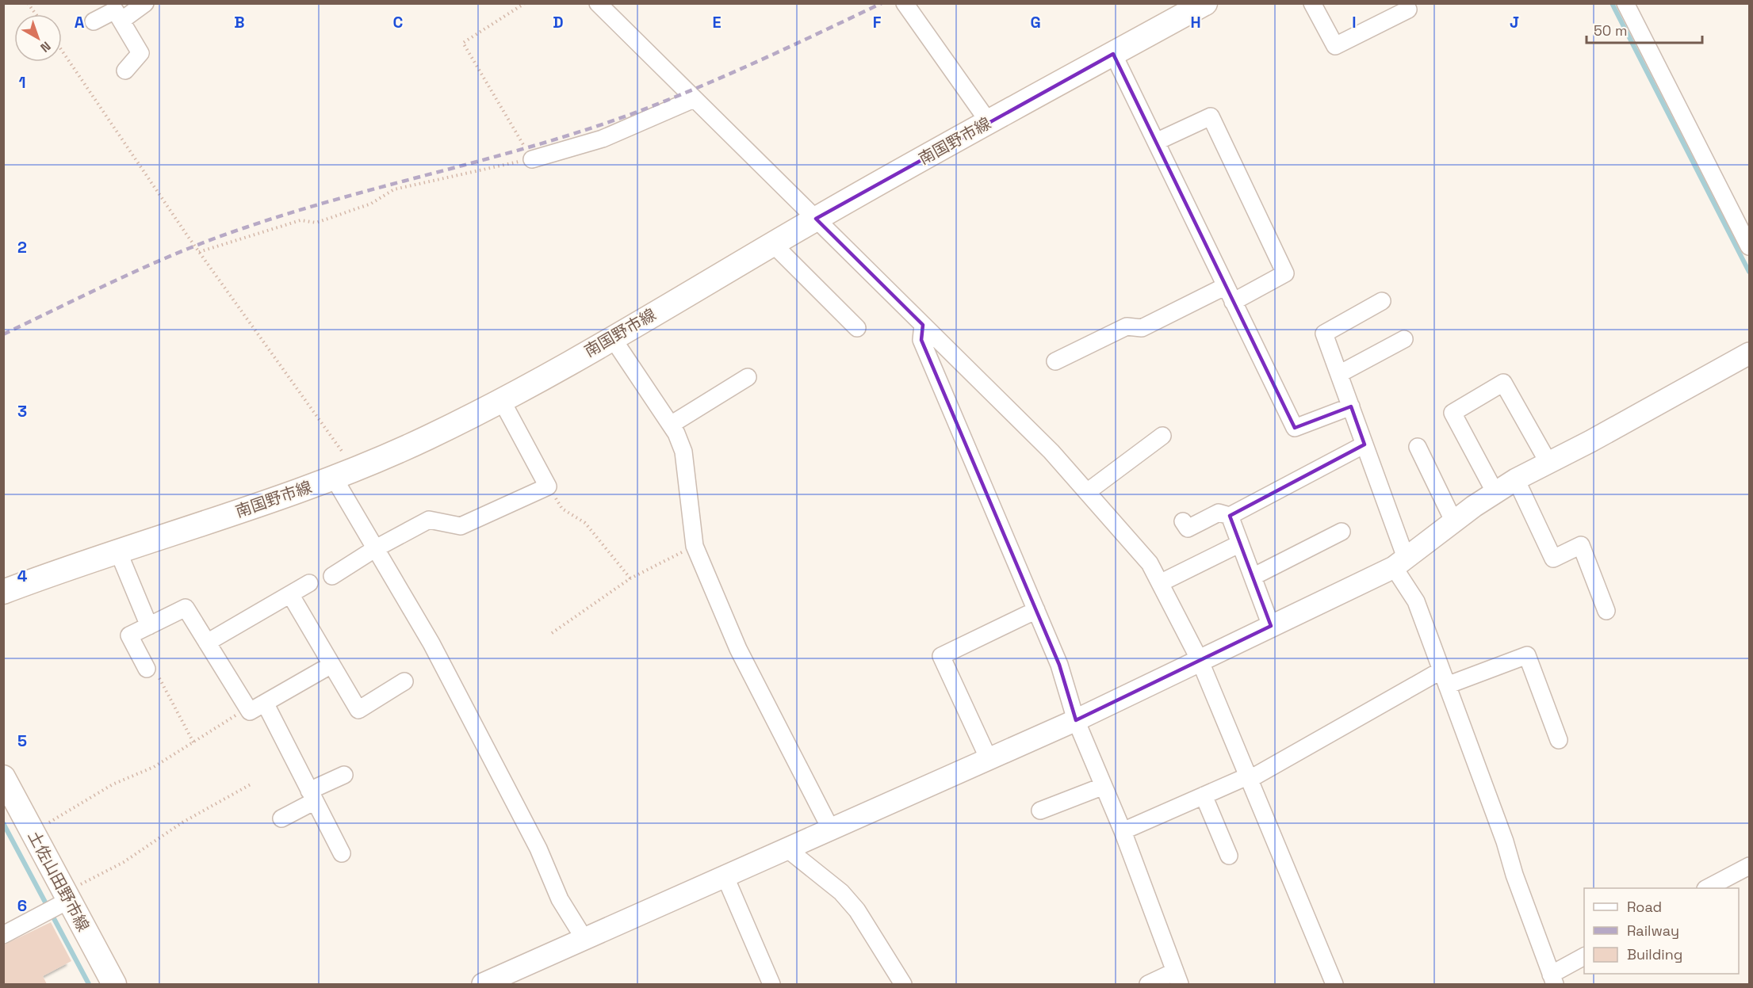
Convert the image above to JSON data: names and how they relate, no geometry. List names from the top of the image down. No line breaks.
{"streets":{"main road":["南国野市線","土佐山田野市線"]},"legend":["Road","Railway","Building"],"scale_bar":"50 m","north":"bottom right","grid":{"columns":["A","B","C","D","E","F","G","H","I","J"],"rows":["1","2","3","4","5","6"]}}
